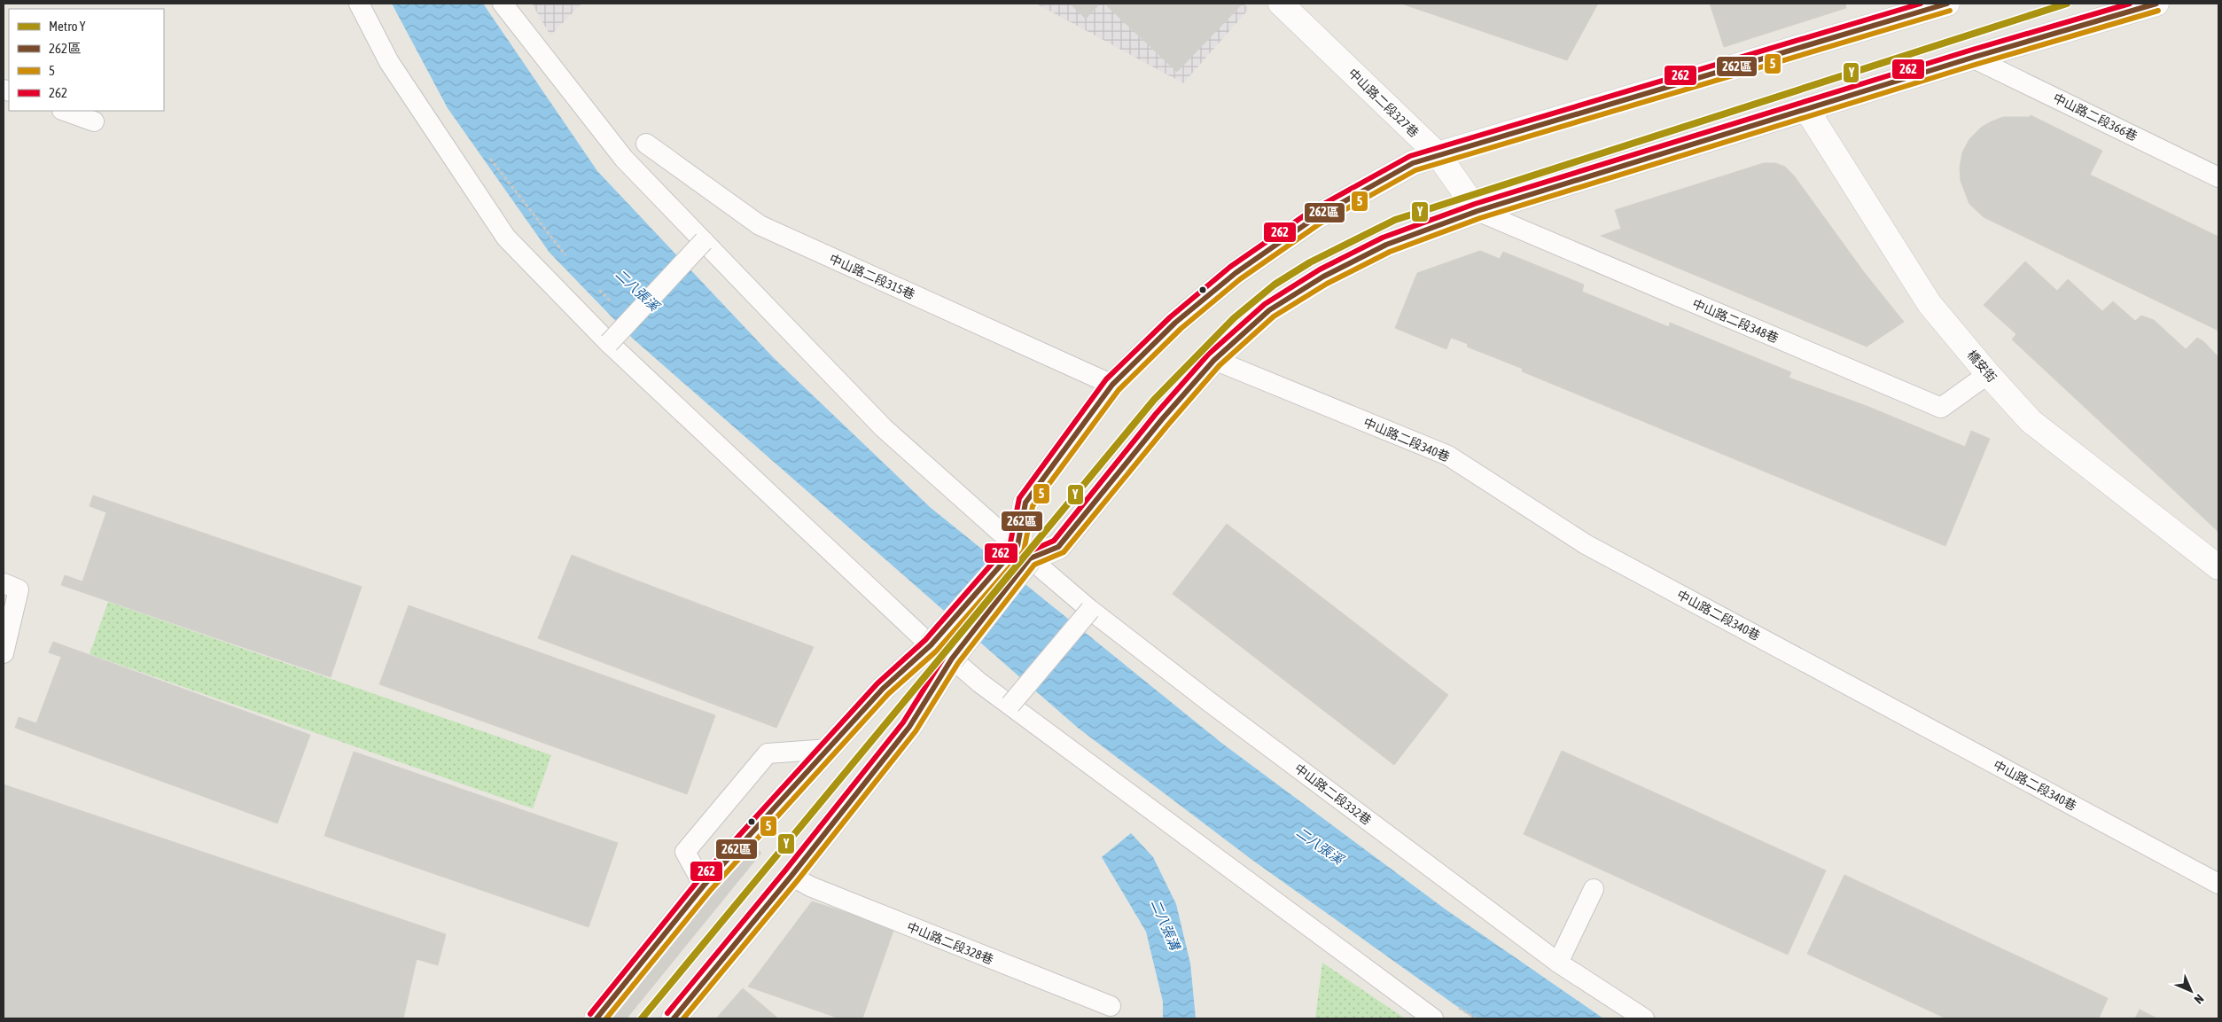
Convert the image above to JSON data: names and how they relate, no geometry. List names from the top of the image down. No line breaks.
{"streets":{"main road":["中山路二段327巷","橋安街"],"lane":["中山路二段366巷","中山路二段315巷","中山路二段348巷","中山路二段340巷","中山路二段332巷","中山路二段328巷"]},"crossings":[["中山路二段327巷","中山路二段348巷"],["中山路二段348巷","橋安街"]],"water":["二八張溪","二八張溝"],"lines":["metro line Y","transit line 262區","transit line 262","transit line 5"],"legend":["Metro Y","262區","5","262"],"north":"bottom right"}
